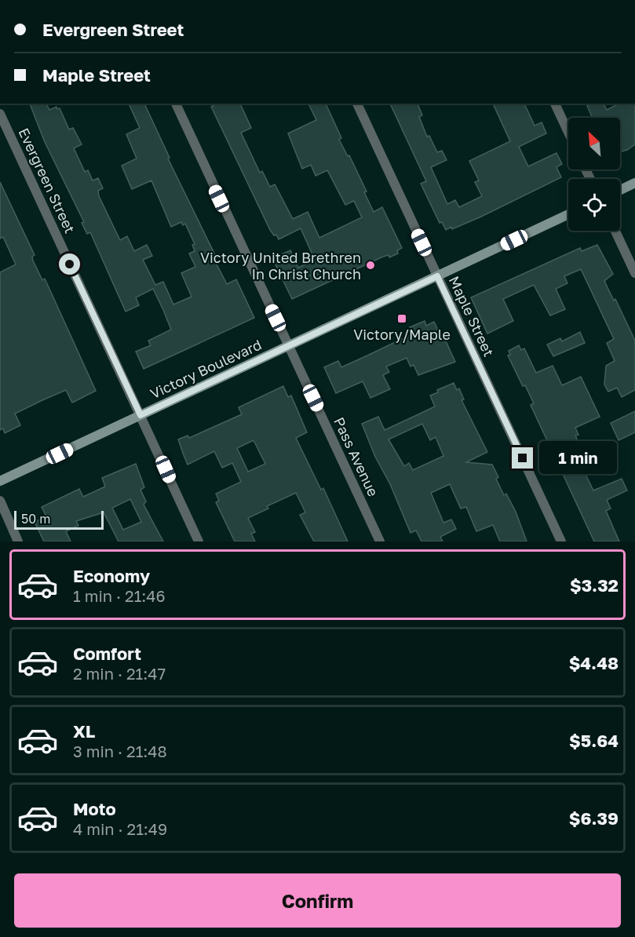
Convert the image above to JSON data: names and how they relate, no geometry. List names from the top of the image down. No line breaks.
{"streets":{"main road":["Victory Boulevard"],"street":["Evergreen Street","Maple Street","Pass Avenue"]},"crossings":[["Evergreen Street","Victory Boulevard"],["Maple Street","Victory Boulevard"],["Victory Boulevard","Pass Avenue"]],"places":{"other":["Victory United Brethren In Christ Church"],"transit":["Victory/Maple"]},"scale_bar":"50 m","north":"top left","page":{"banner":["Evergreen Street","Maple Street"],"bubble":"1 min","scale":"50 m","list":[{"name":"Economy","note":"1 min · 21:46","value":"$3.32"},{"name":"Comfort","note":"2 min · 21:47","value":"$4.48"},{"name":"XL","note":"3 min · 21:48","value":"$5.64"},{"name":"Moto","note":"4 min · 21:49","value":"$6.39"}],"buttons":"Confirm"}}
